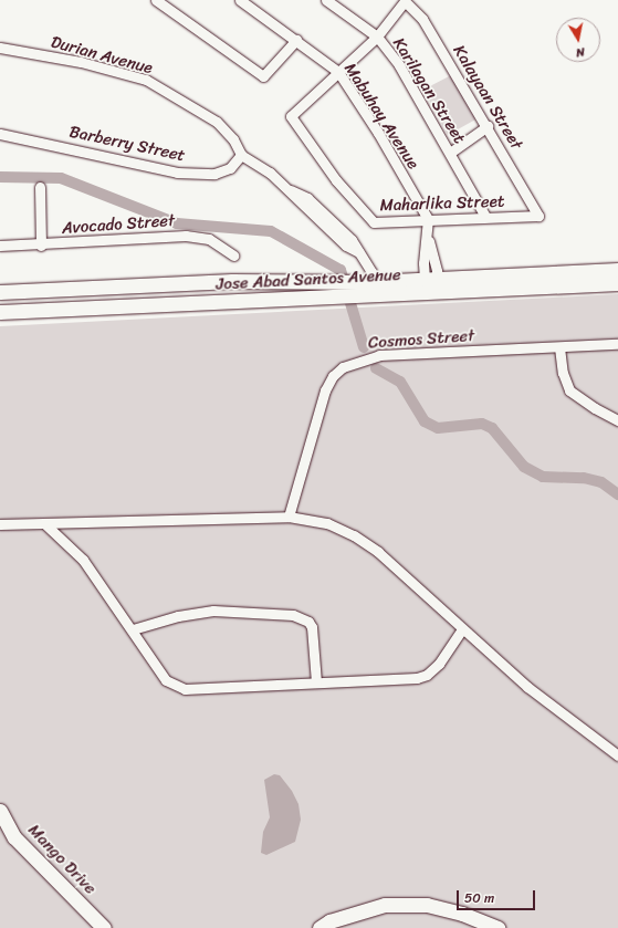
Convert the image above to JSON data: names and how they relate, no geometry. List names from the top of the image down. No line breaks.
{"streets":{"main road":["Jose Abad Santos Avenue","Mango Drive"],"street":["Durian Avenue","Karilagan Street","Kalayaan Street","Mabuhay Avenue","Barberry Street","Maharlika Street","Avocado Street","Cosmos Street"]},"crossings":[["Durian Avenue","Barberry Street"],["Karilagan Street","Maharlika Street"],["Kalayaan Street","Maharlika Street"],["Mabuhay Avenue","Maharlika Street"],["Mabuhay Avenue","Jose Abad Santos Avenue"]],"scale_bar":"50 m","north":"bottom"}
